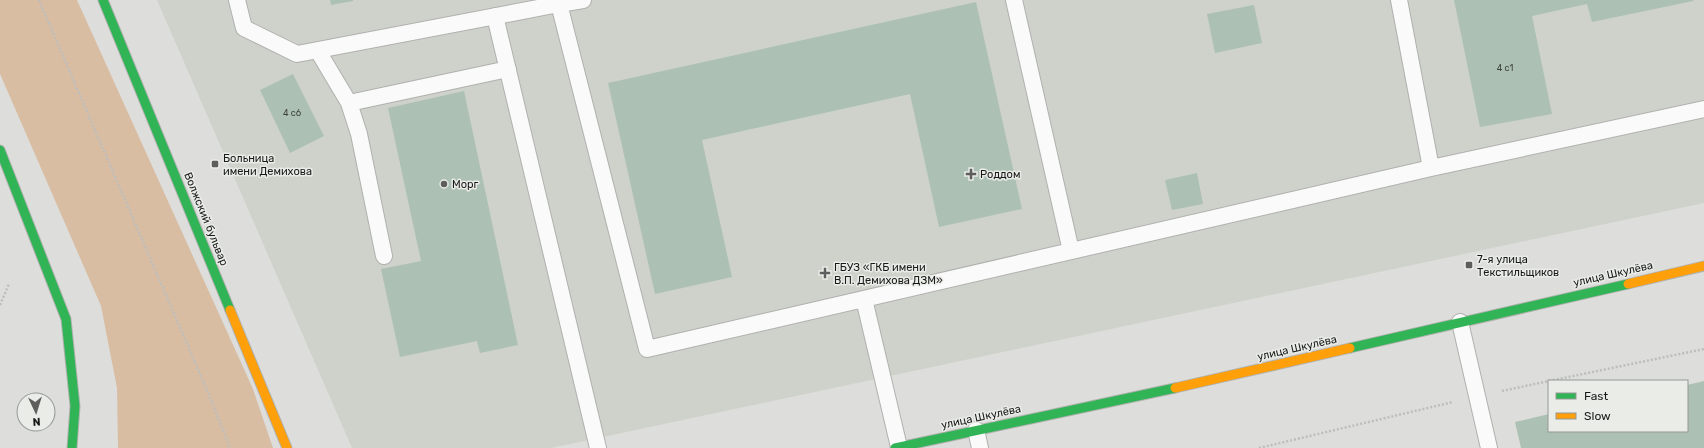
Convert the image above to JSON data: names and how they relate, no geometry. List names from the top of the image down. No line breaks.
{"streets":{"street":["Волжский бульвар","улица Шкулёва"]},"places":{"transit":["Больница имени Демихова","7-я улица Текстильщиков"],"health":["Роддом","ГБУЗ «ГКБ имени В.П. Демихова ДЗМ»"],"other":["Морг"]},"house_numbers":["4 с1","4 с6"],"legend":["Fast","Slow"],"north":"bottom"}
